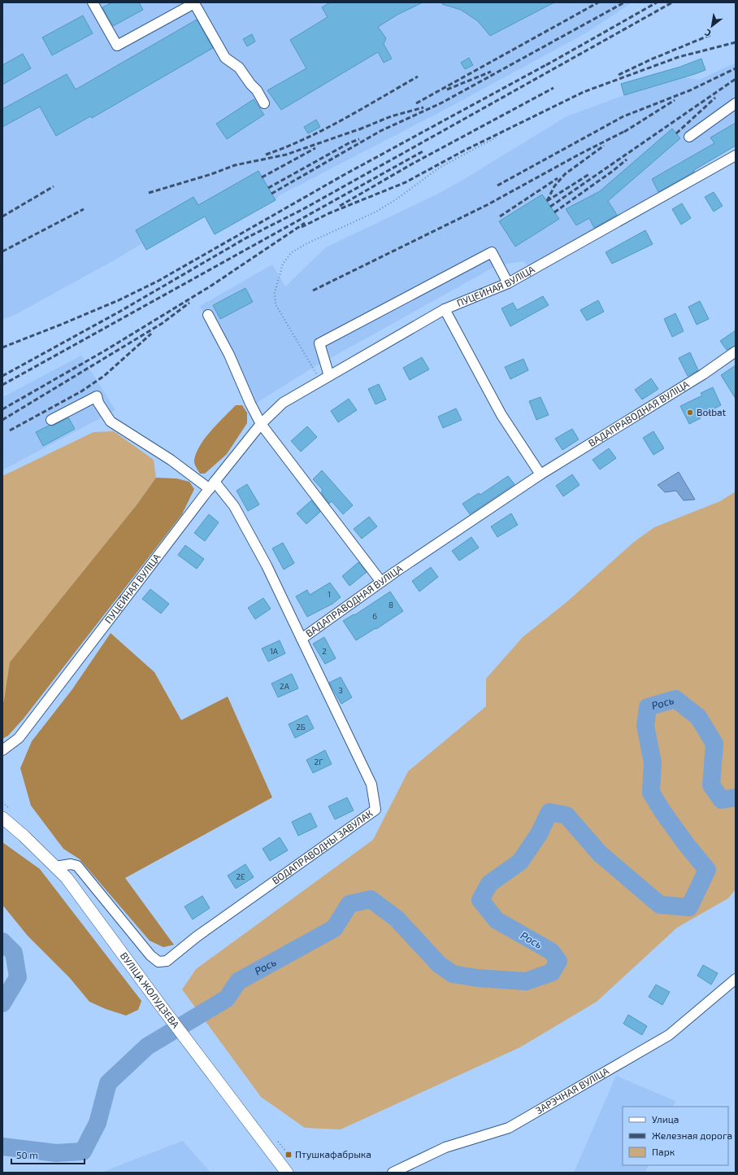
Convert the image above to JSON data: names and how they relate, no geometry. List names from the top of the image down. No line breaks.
{"streets":{"main road":["ВУЛІЦА ЖОЛУДЗЕВА"],"street":["ПУЦЕЙНАЯ ВУЛІЦА","ВАДАПРАВОДНАЯ ВУЛІЦА","ВОДАПРАВОДНЫ ЗАВУЛАК","ЗАРЭЧНАЯ ВУЛІЦА"]},"crossings":[["ПУЦЕЙНАЯ ВУЛІЦА","ВАДАПРАВОДНАЯ ВУЛІЦА"],["ВАДАПРАВОДНАЯ ВУЛІЦА","ВОДАПРАВОДНЫ ЗАВУЛАК"],["ВОДАПРАВОДНЫ ЗАВУЛАК","ВУЛІЦА ЖОЛУДЗЕВА"]],"water":["Рось"],"places":{"other":["Bołbat"],"transit":["Птушкафабрыка"]},"house_numbers":["1","8","6","1А","2","2А","3","2Б","2Г","2Е"],"legend":["Улица","Железная дорога","Парк"],"scale_bar":"50 m","north":"bottom left"}
